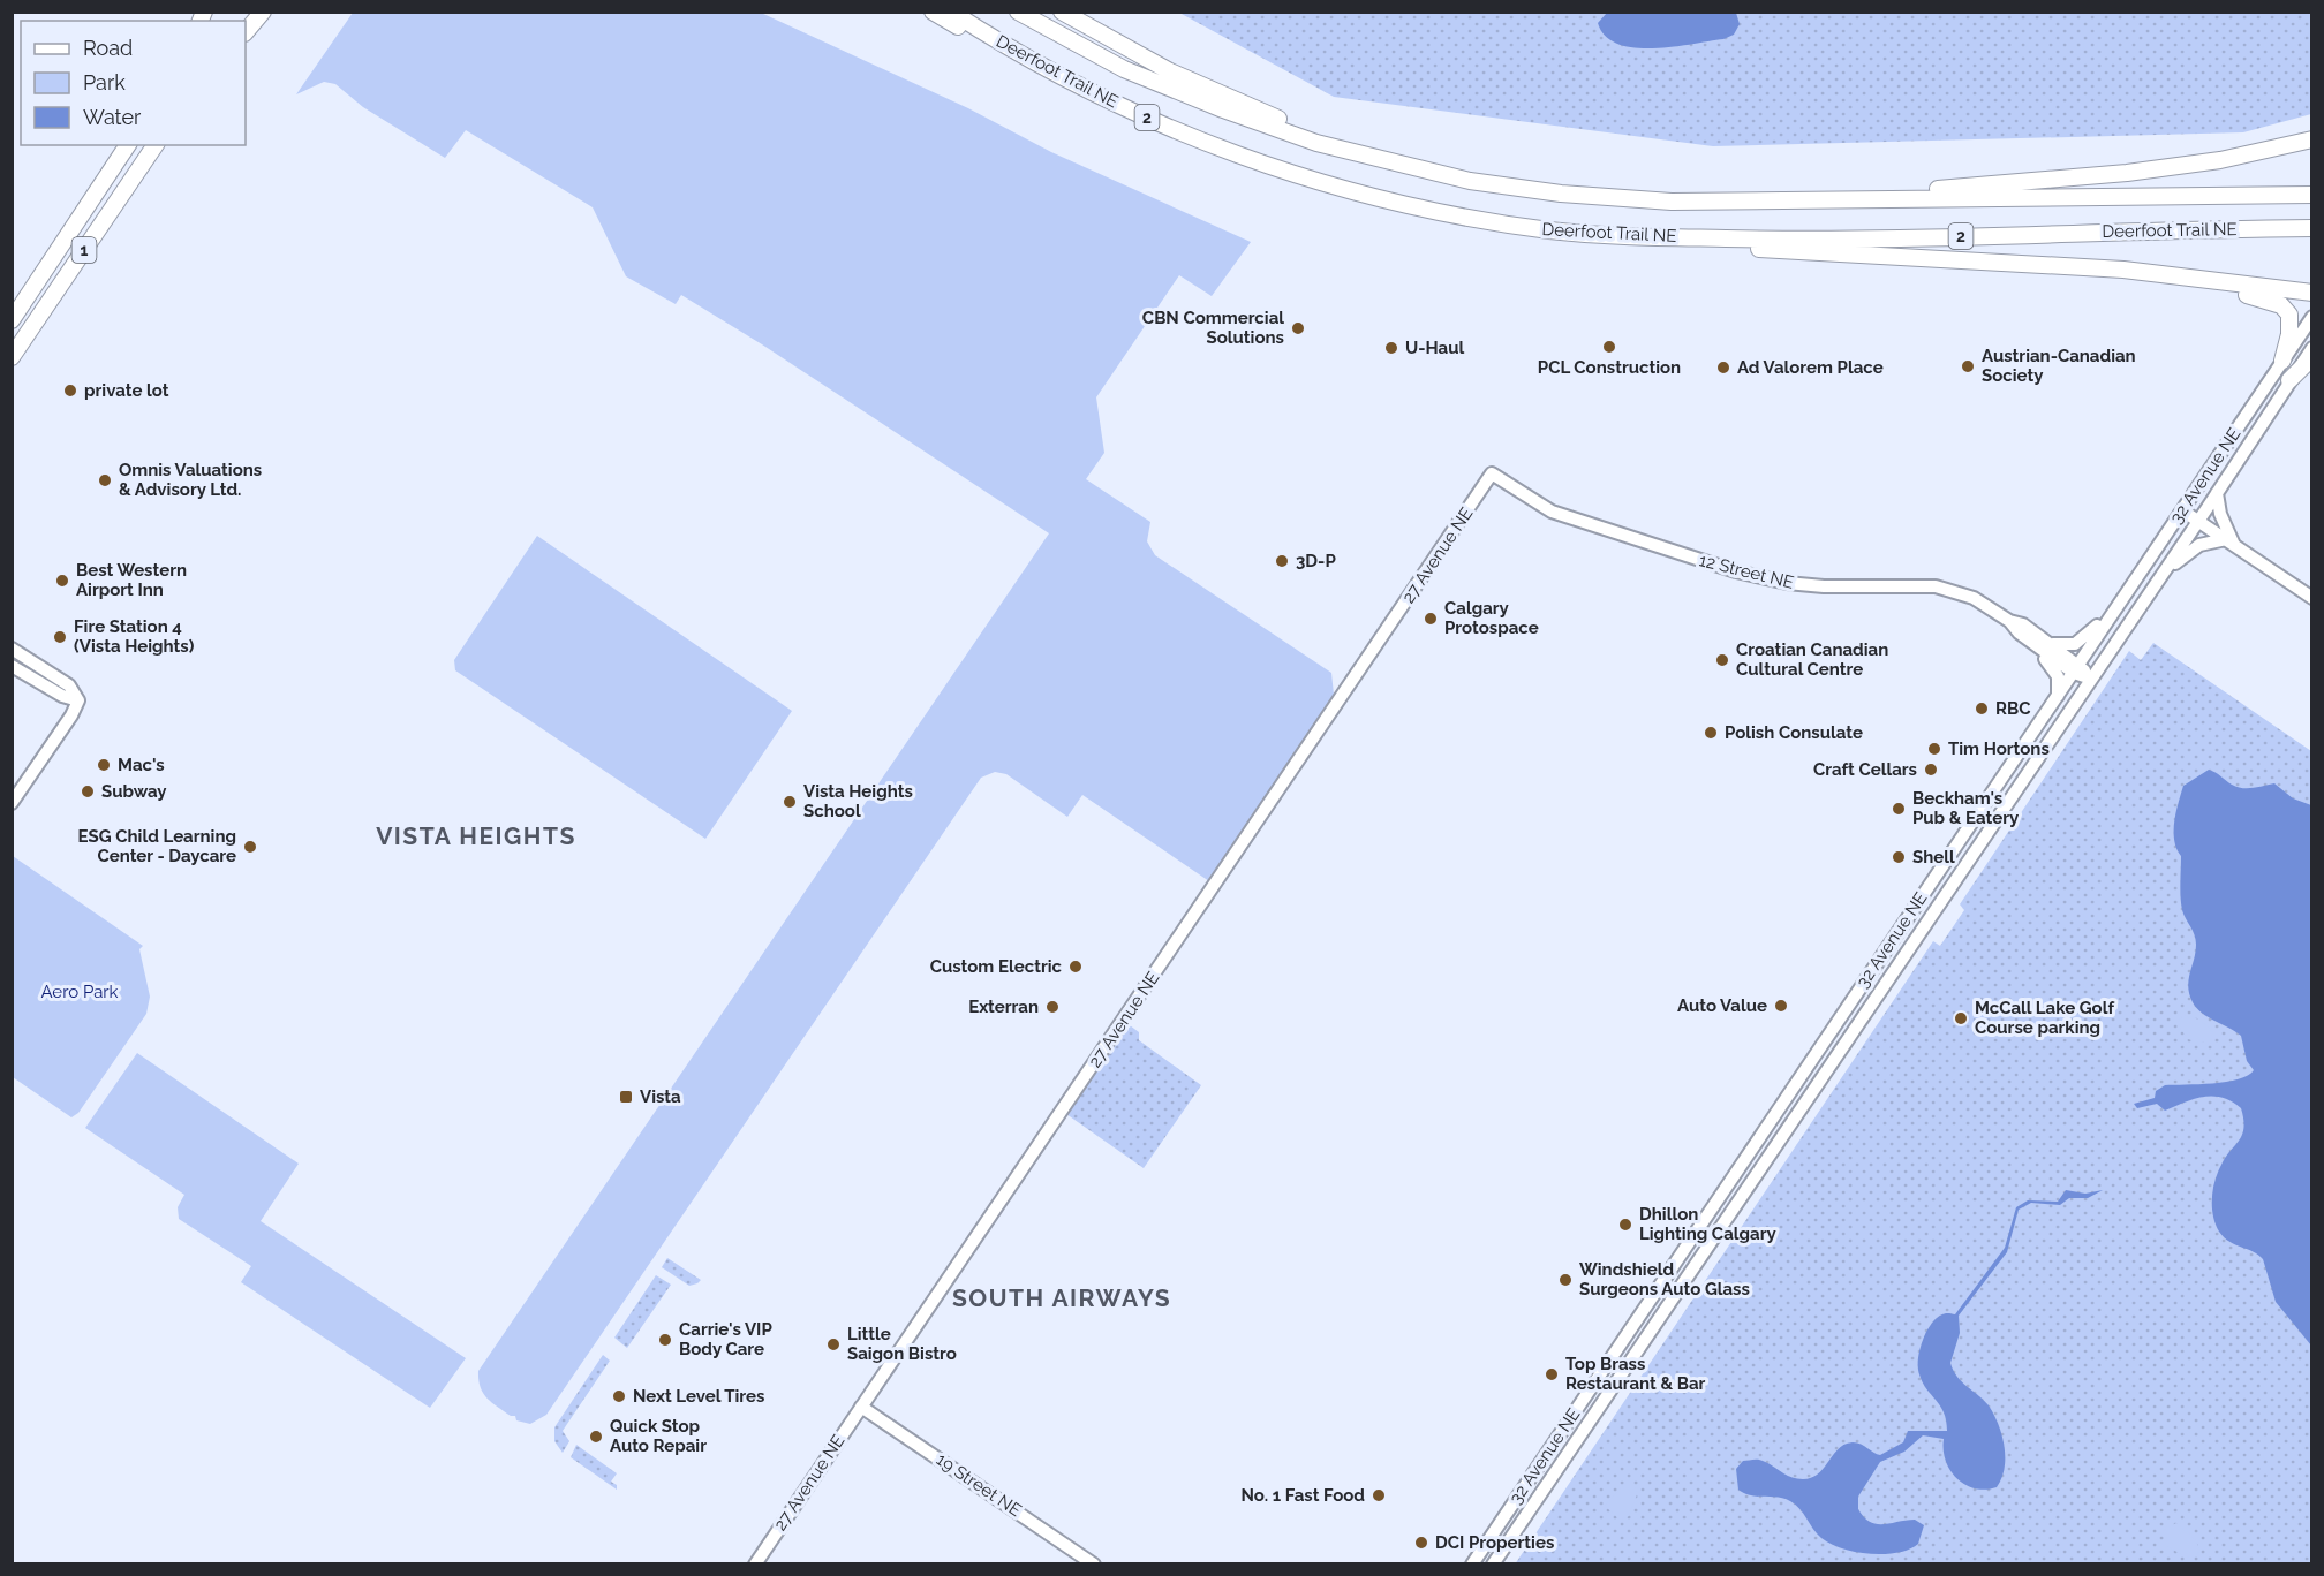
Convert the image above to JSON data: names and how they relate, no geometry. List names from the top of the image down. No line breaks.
{"streets":{"highway":["Deerfoot Trail NE","2","1"],"main road":["32 Avenue NE","27 Avenue NE","12 Street NE","19 Street NE"]},"crossings":[["32 Avenue NE","12 Street NE"],["27 Avenue NE","12 Street NE"],["27 Avenue NE","19 Street NE"]],"districts":["VISTA HEIGHTS","SOUTH AIRWAYS"],"parks":["Aero Park"],"places":{"other":["CBN Commercial Solutions","PCL Construction","U-Haul","Austrian-Canadian Society","Ad Valorem Place","private lot","Omnis Valuations & Advisory Ltd.","3D-P","Best Western Airport Inn","Calgary Protospace","Fire Station 4 (Vista Heights)","Croatian Canadian Cultural Centre","RBC","Polish Consulate","Tim Hortons","Mac's","Craft Cellars","Subway","Vista Heights School","Beckham's Pub & Eatery","ESG Child Learning Center - Daycare","Shell","Custom Electric","Auto Value","Exterran","McCall Lake Golf Course parking","Dhillon Lighting Calgary","Windshield Surgeons Auto Glass","Carrie's VIP Body Care","Little Saigon Bistro","Top Brass Restaurant & Bar","Next Level Tires","Quick Stop Auto Repair","No. 1 Fast Food","DCI Properties"],"transit":["Vista"]},"legend":["Road","Park","Water"]}
